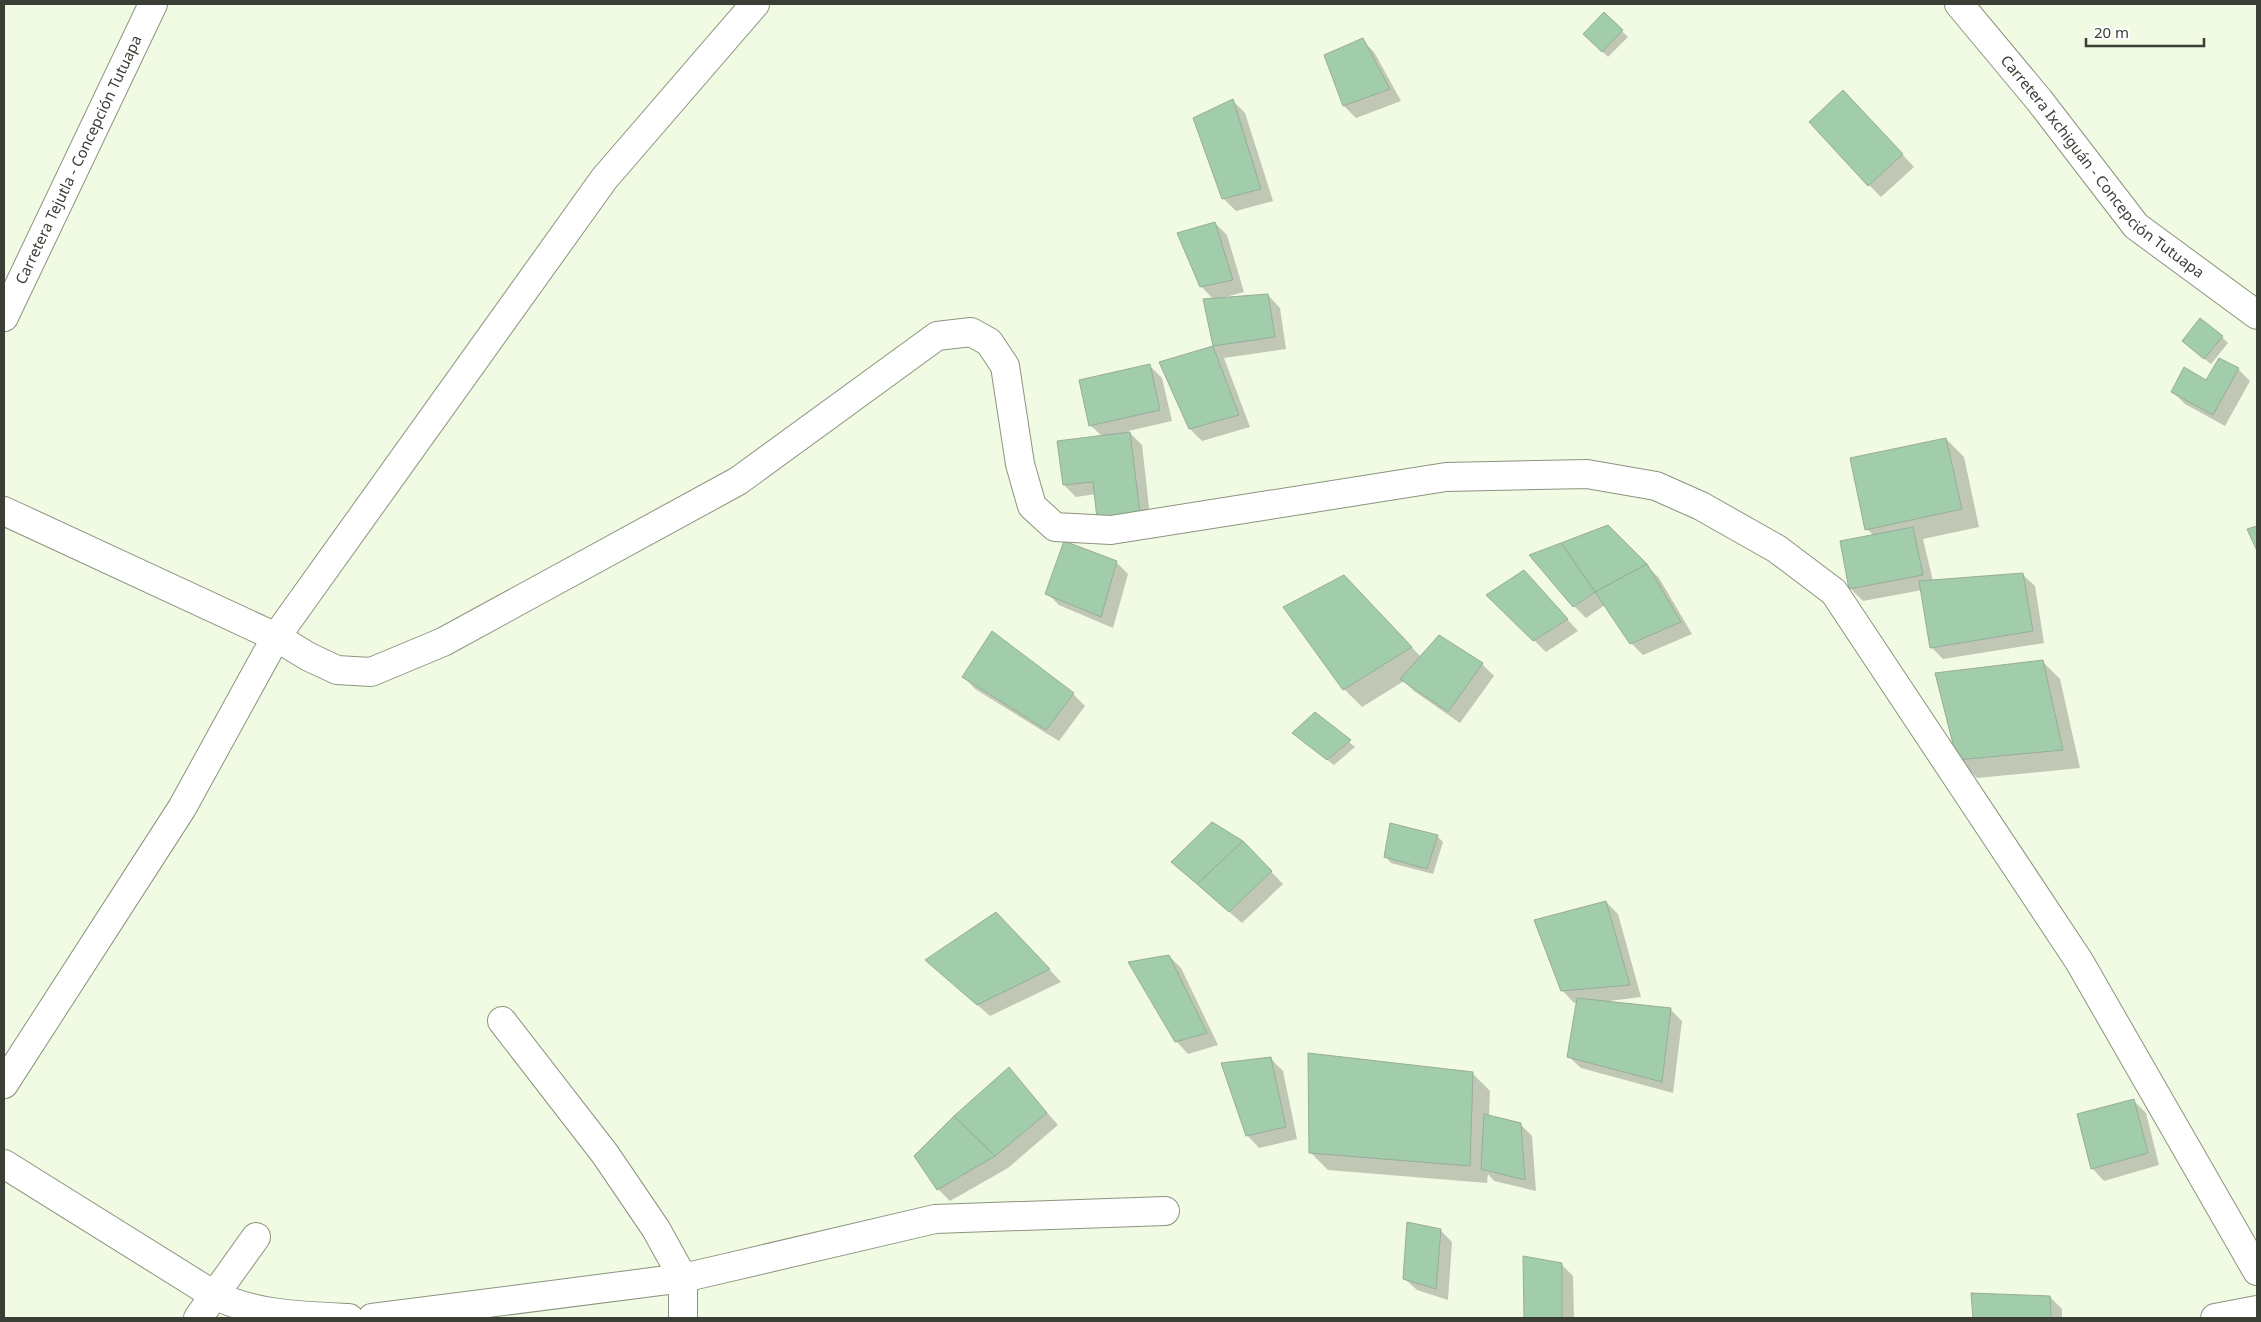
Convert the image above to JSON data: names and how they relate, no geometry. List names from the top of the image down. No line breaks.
{"streets":{"street":["Carretera Tejutla - Concepción Tutuapa","Carretera Ixchiguán - Concepción Tutuapa"]},"scale_bar":"20 m"}
